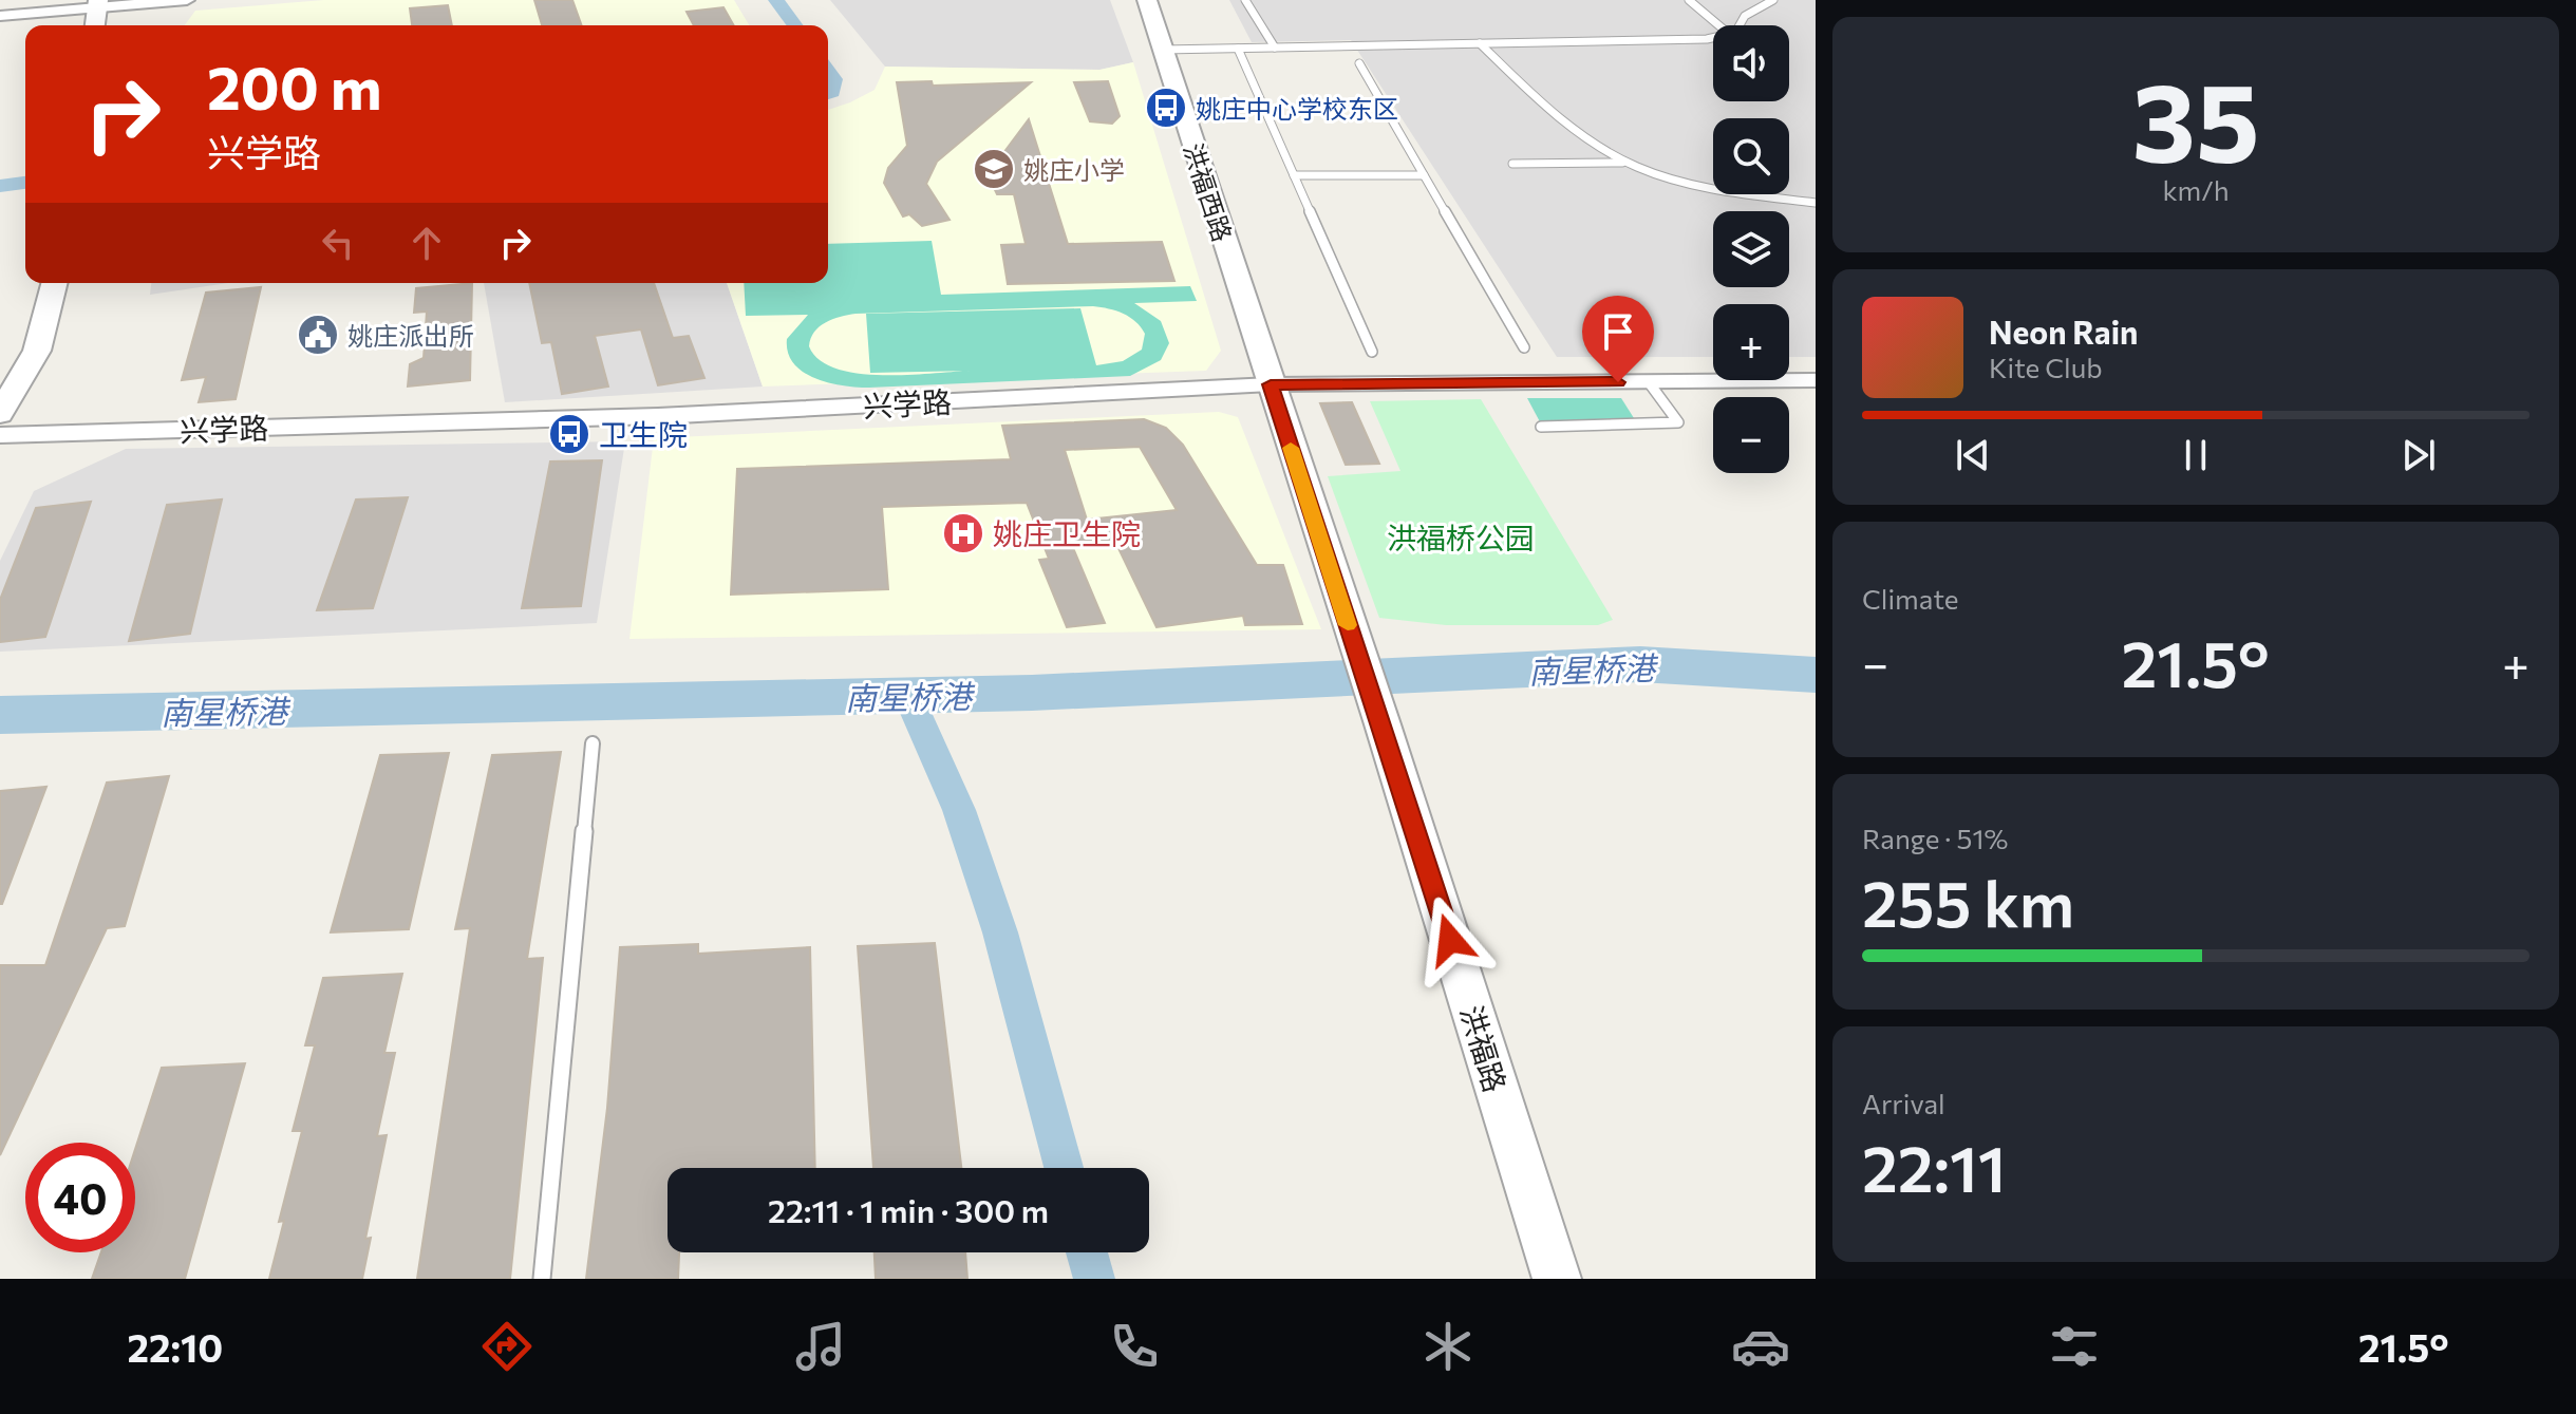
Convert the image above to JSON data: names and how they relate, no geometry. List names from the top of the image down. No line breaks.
{"streets":{"street":["洪福西路","兴学路","洪福路"]},"crossings":[["洪福西路","兴学路"],["洪福西路","洪福路"],["兴学路","洪福路"]],"water":["南星桥港"],"parks":["洪福桥公园"],"places":{"bus stop":["姚庄中心学校东区","卫生院"],"school or university":["姚庄小学"],"public building":["姚庄派出所"],"hospital":["姚庄卫生院"]},"page":{"tile":[["35","km/h"],"Climate",["Range · 51%","255 km"],["Arrival","22:11"]],"map_buttons":["+","−"],"turn":["200 m","兴学路"],"song":["Neon Rain","Kite Club"],"heat":["−","21.5°","+"],"limit":"40","trip":"22:11 · 1 min · 300 m","tabs":["22:10","21.5°"]}}
